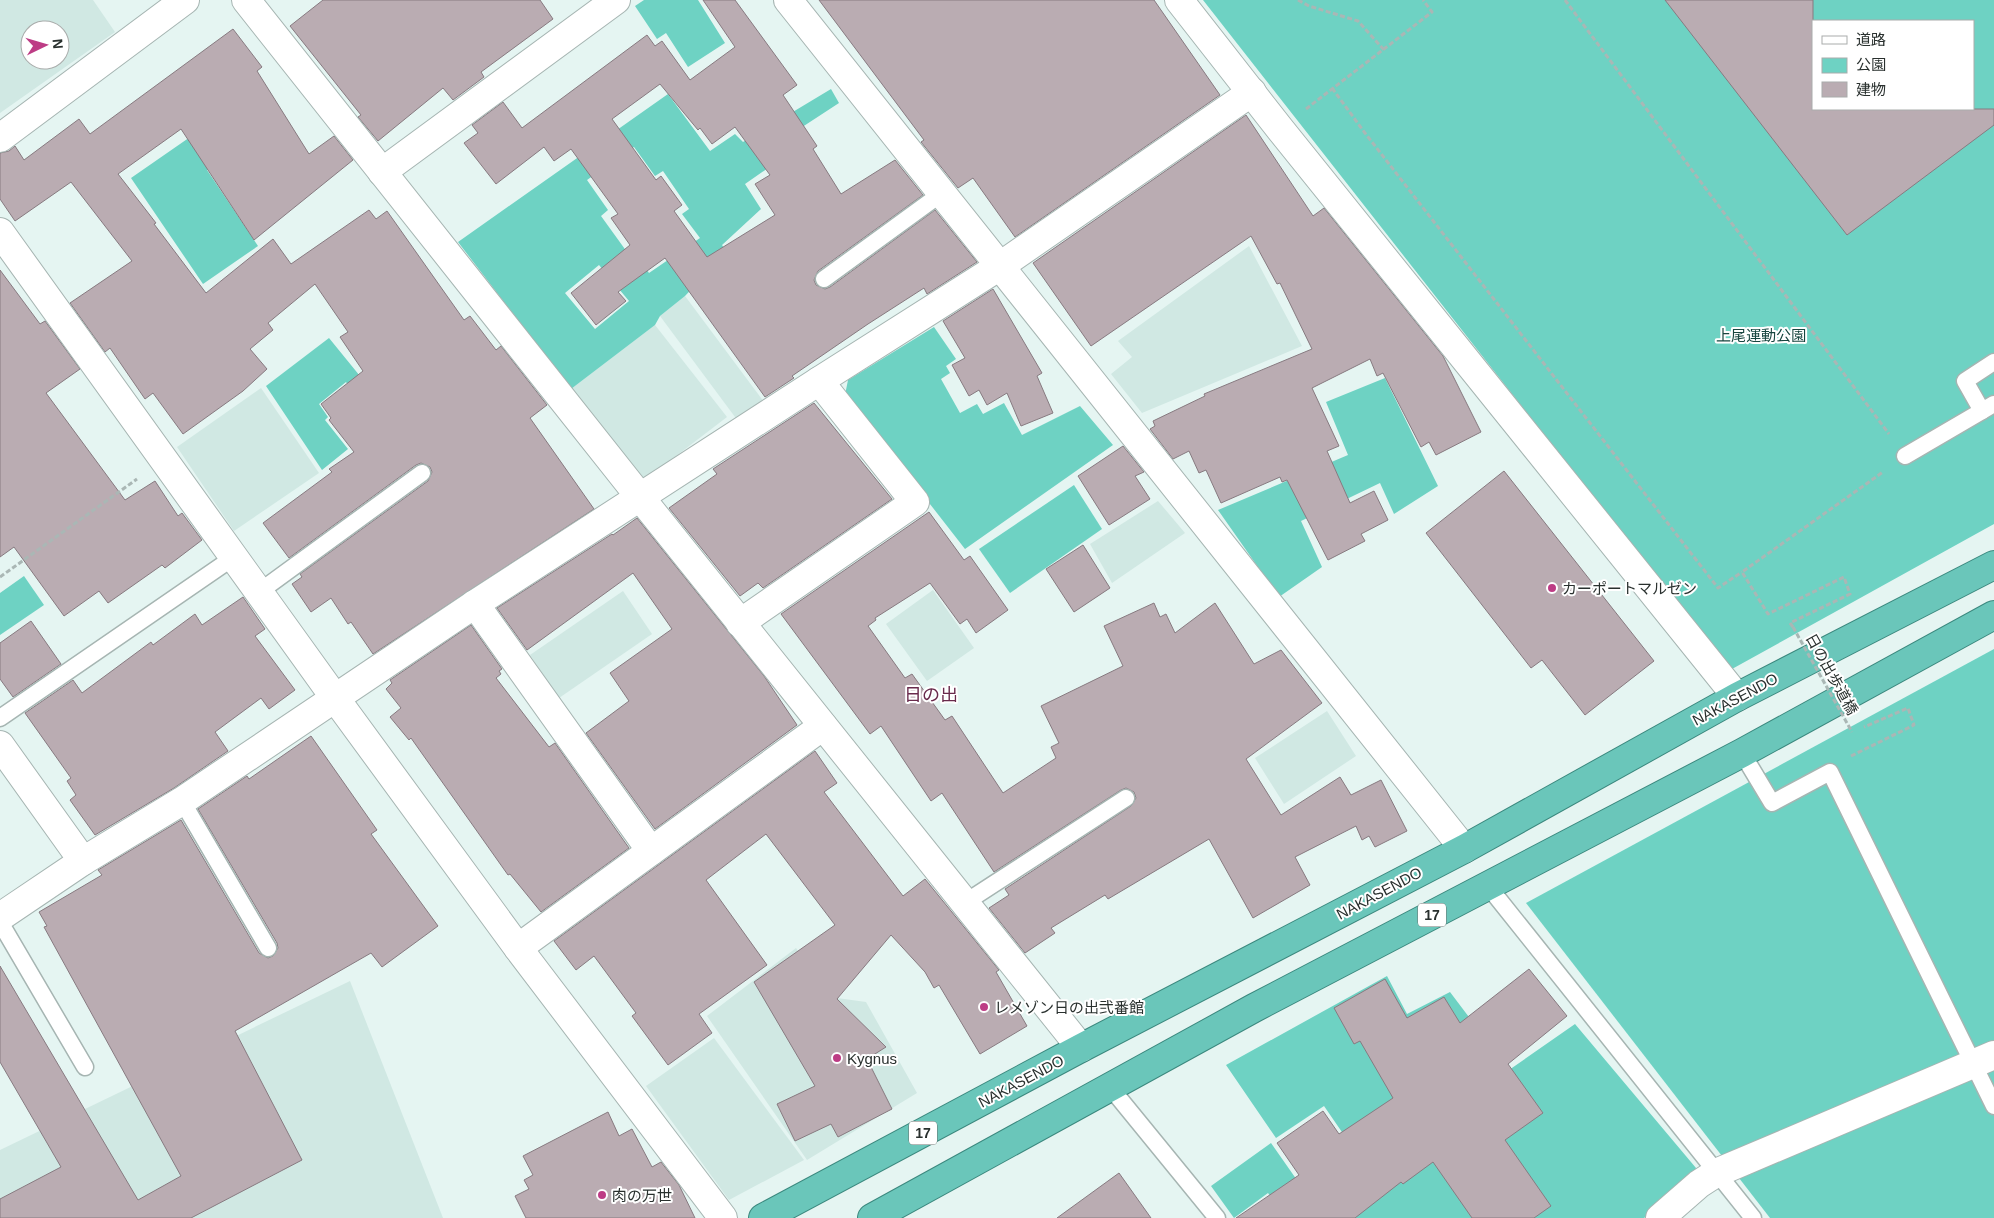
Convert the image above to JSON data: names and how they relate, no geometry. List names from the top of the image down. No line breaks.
{"streets":{"highway":["NAKASENDO","17"],"path":["日の出歩道橋"]},"districts":["日の出"],"parks":["上尾運動公園"],"places":["カーポートマルゼン","レメゾン日の出弐番館","Kygnus","肉の万世"],"legend":["道路","公園","建物"],"north":"right"}
